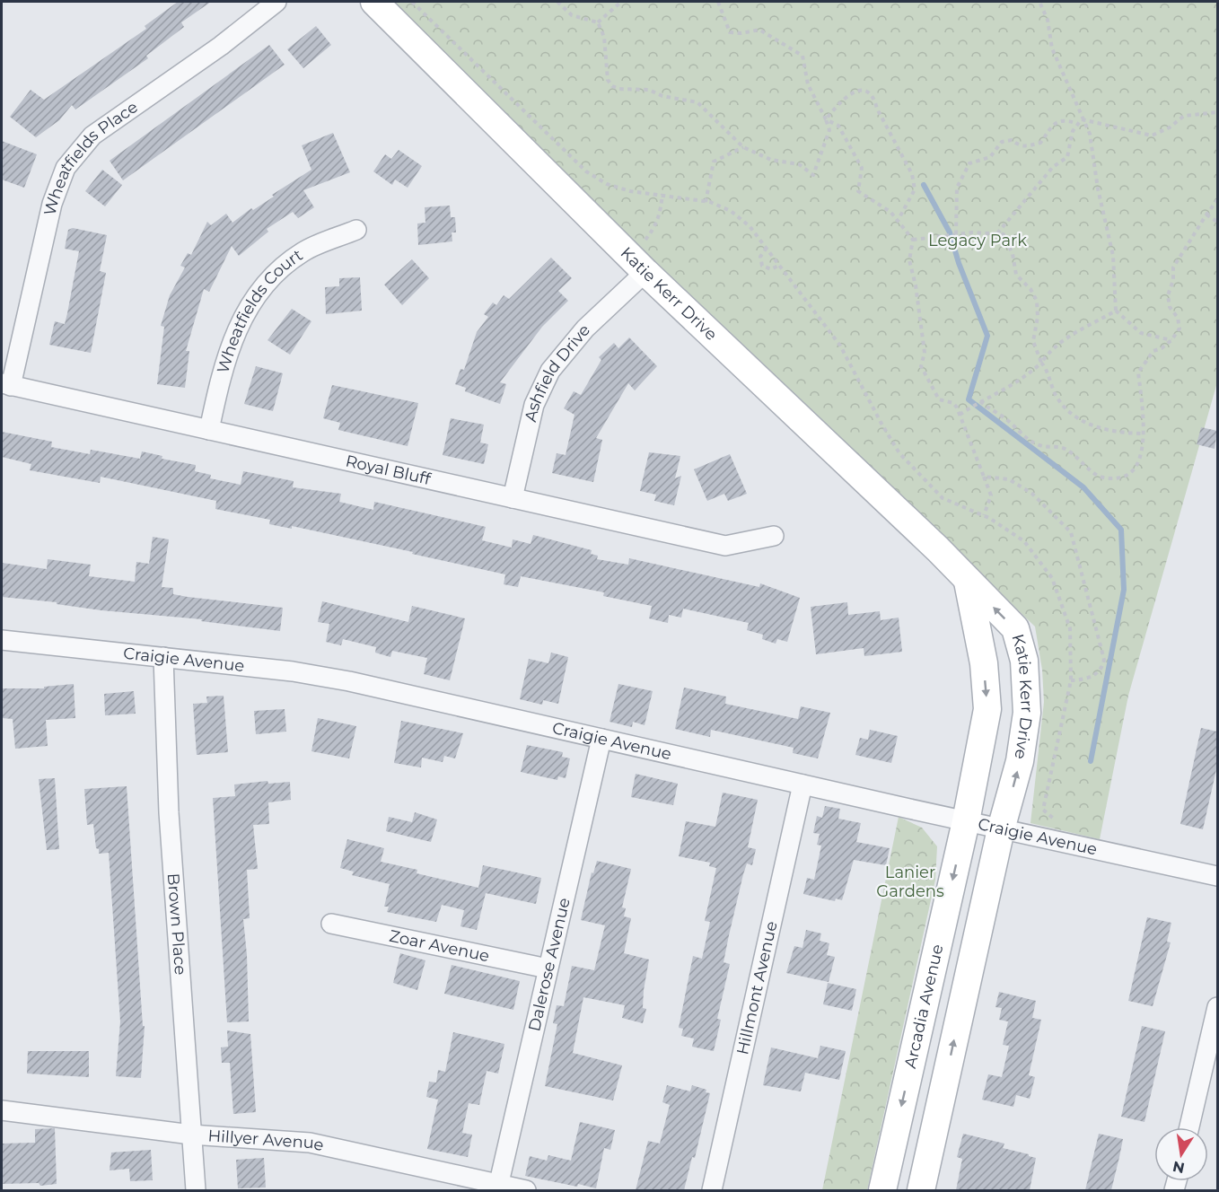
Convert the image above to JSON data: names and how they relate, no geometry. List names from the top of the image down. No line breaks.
{"streets":{"street":["Wheatfields Place","Katie Kerr Drive","Wheatfields Court","Ashfield Drive","Royal Bluff","Craigie Avenue","Brown Place","Zoar Avenue","Dalerose Avenue","Hillmont Avenue","Arcadia Avenue","Hillyer Avenue"]},"crossings":[["Wheatfields Place","Royal Bluff"],["Katie Kerr Drive","Ashfield Drive"],["Katie Kerr Drive","Craigie Avenue"],["Katie Kerr Drive","Arcadia Avenue"],["Wheatfields Court","Royal Bluff"],["Ashfield Drive","Royal Bluff"],["Craigie Avenue","Brown Place"],["Craigie Avenue","Dalerose Avenue"],["Craigie Avenue","Hillmont Avenue"],["Craigie Avenue","Arcadia Avenue"],["Brown Place","Hillyer Avenue"],["Zoar Avenue","Dalerose Avenue"],["Dalerose Avenue","Hillyer Avenue"]],"parks":["Legacy Park","Lanier Gardens"],"north":"bottom"}
